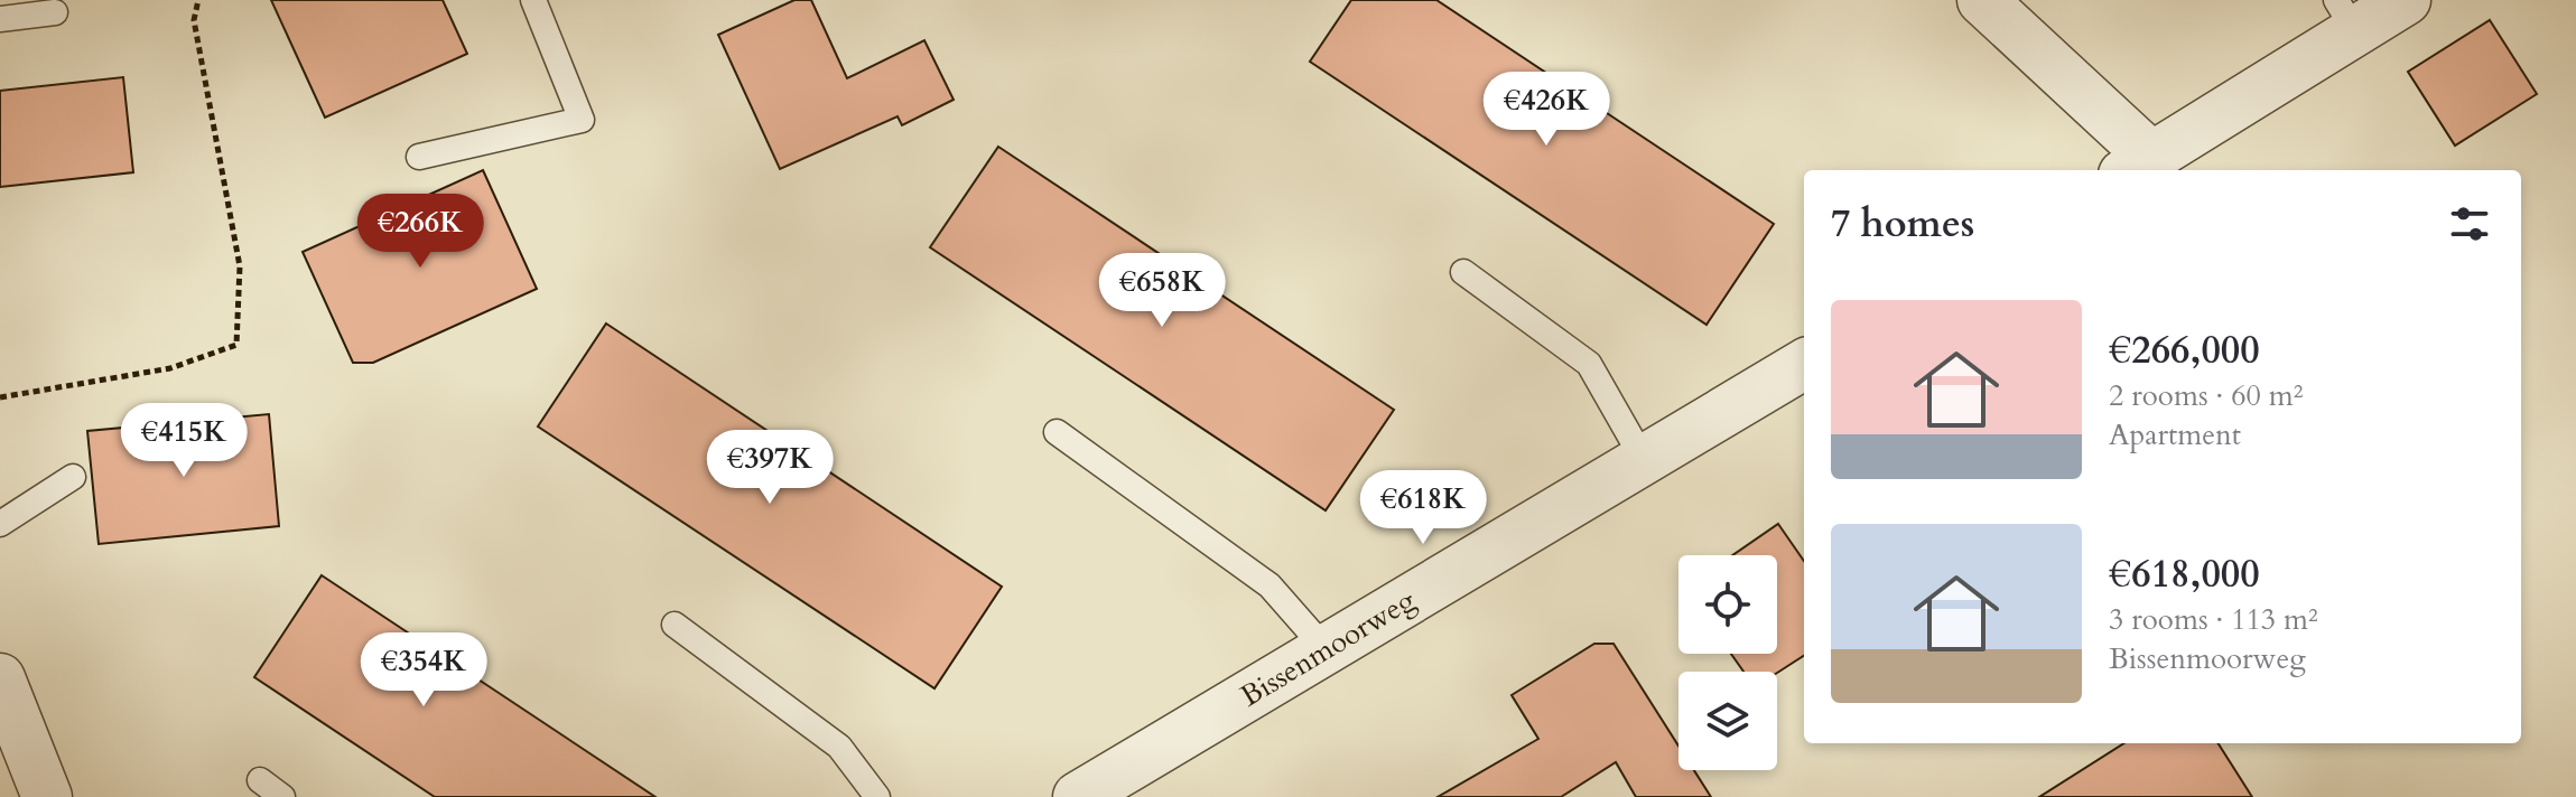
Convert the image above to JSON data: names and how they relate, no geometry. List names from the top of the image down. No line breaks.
{"streets":{"street":["Bissenmoorweg"]},"page":{"price":["€426K","€266K","€658K","€415K","€397K","€618K","€354K"],"heading":"7 homes","list":[{"name":"€266,000","note":"2 rooms · 60 m² · Apartment"},{"name":"€618,000","note":"3 rooms · 113 m² · Bissenmoorweg"}]}}
